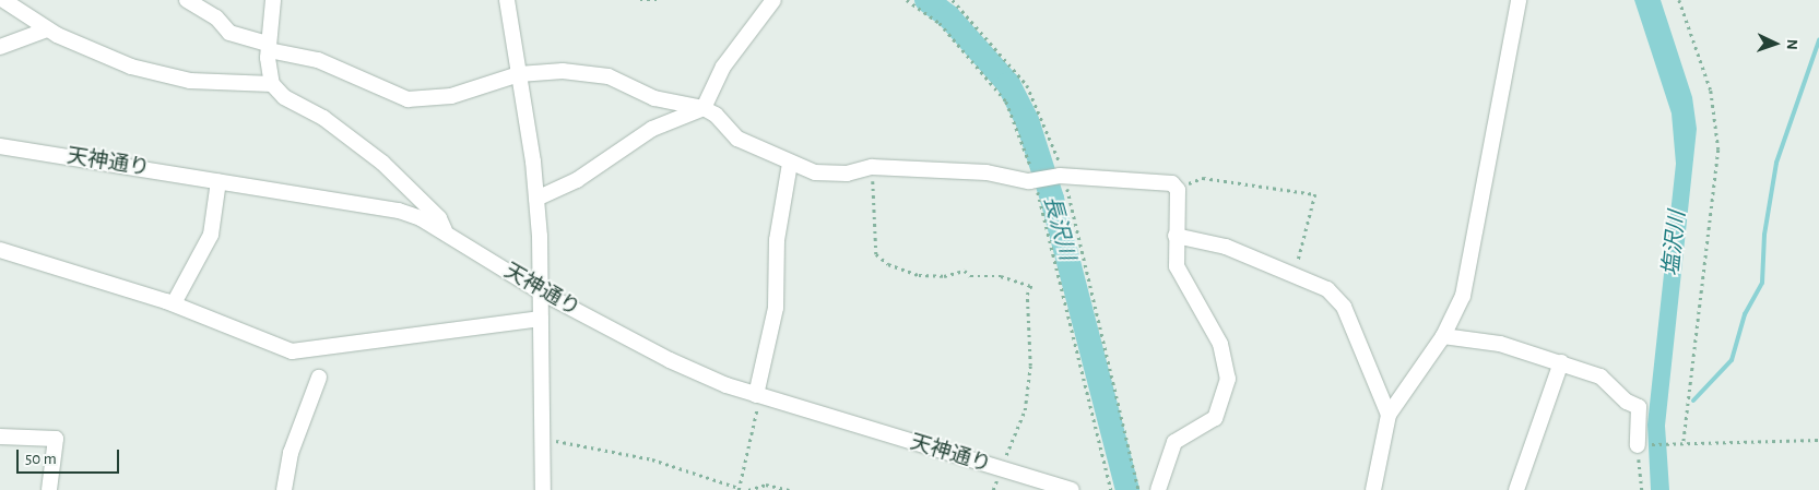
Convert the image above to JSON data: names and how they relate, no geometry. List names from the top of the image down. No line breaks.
{"streets":{"street":["天神通り"]},"water":["長沢川","塩沢川"],"scale_bar":"50 m","north":"right"}
